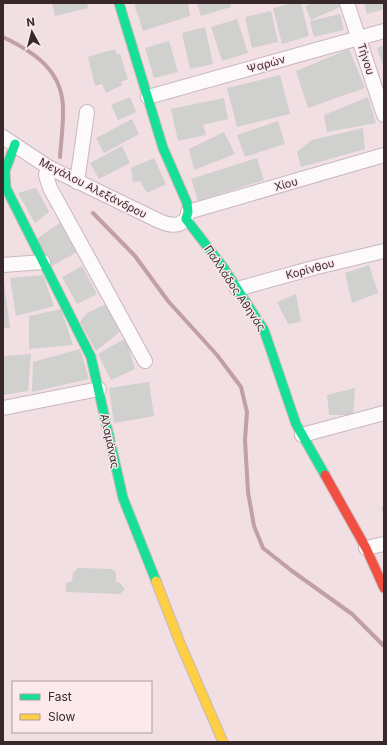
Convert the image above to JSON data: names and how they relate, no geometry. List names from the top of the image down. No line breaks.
{"streets":{"street":["Τήνου","Ψαρών","Χίου","Μεγάλου Αλεξάνδρου","Κορίνθου","Παλλάδος Αθηνάς","Αλαμάνας"]},"crossings":[["Τήνου","Ψαρών"],["Ψαρών","Παλλάδος Αθηνάς"],["Χίου","Μεγάλου Αλεξάνδρου"],["Χίου","Παλλάδος Αθηνάς"],["Μεγάλου Αλεξάνδρου","Παλλάδος Αθηνάς"],["Μεγάλου Αλεξάνδρου","Αλαμάνας"],["Κορίνθου","Παλλάδος Αθηνάς"]],"legend":["Fast","Slow"],"north":"top"}
